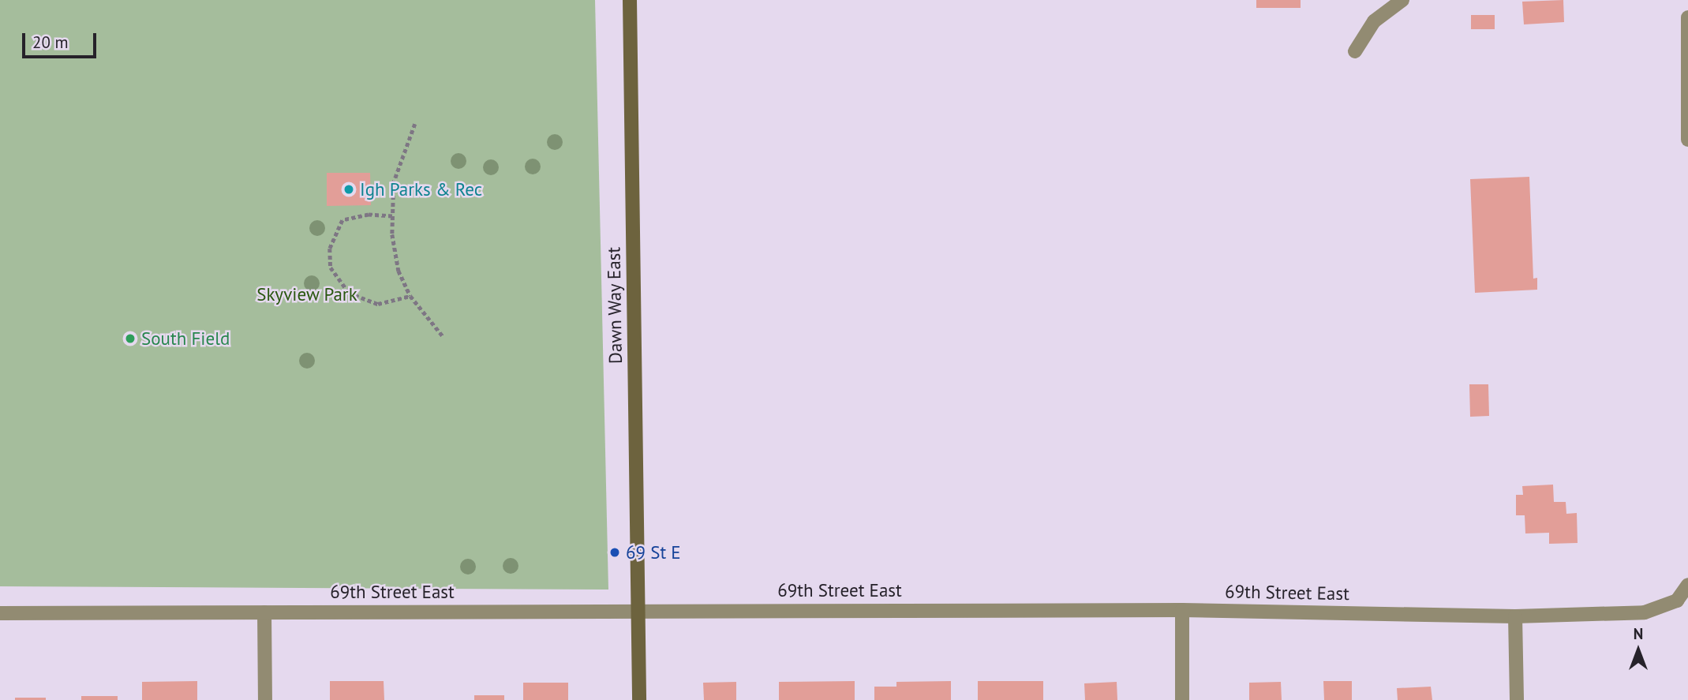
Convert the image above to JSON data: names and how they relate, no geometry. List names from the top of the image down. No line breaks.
{"streets":{"street":["Dawn Way East","69th Street East"]},"crossings":[["Dawn Way East","69th Street East"]],"parks":["Skyview Park"],"places":["Igh Parks & Rec","South Field","69 St E"],"scale_bar":"20 m","north":"top"}
